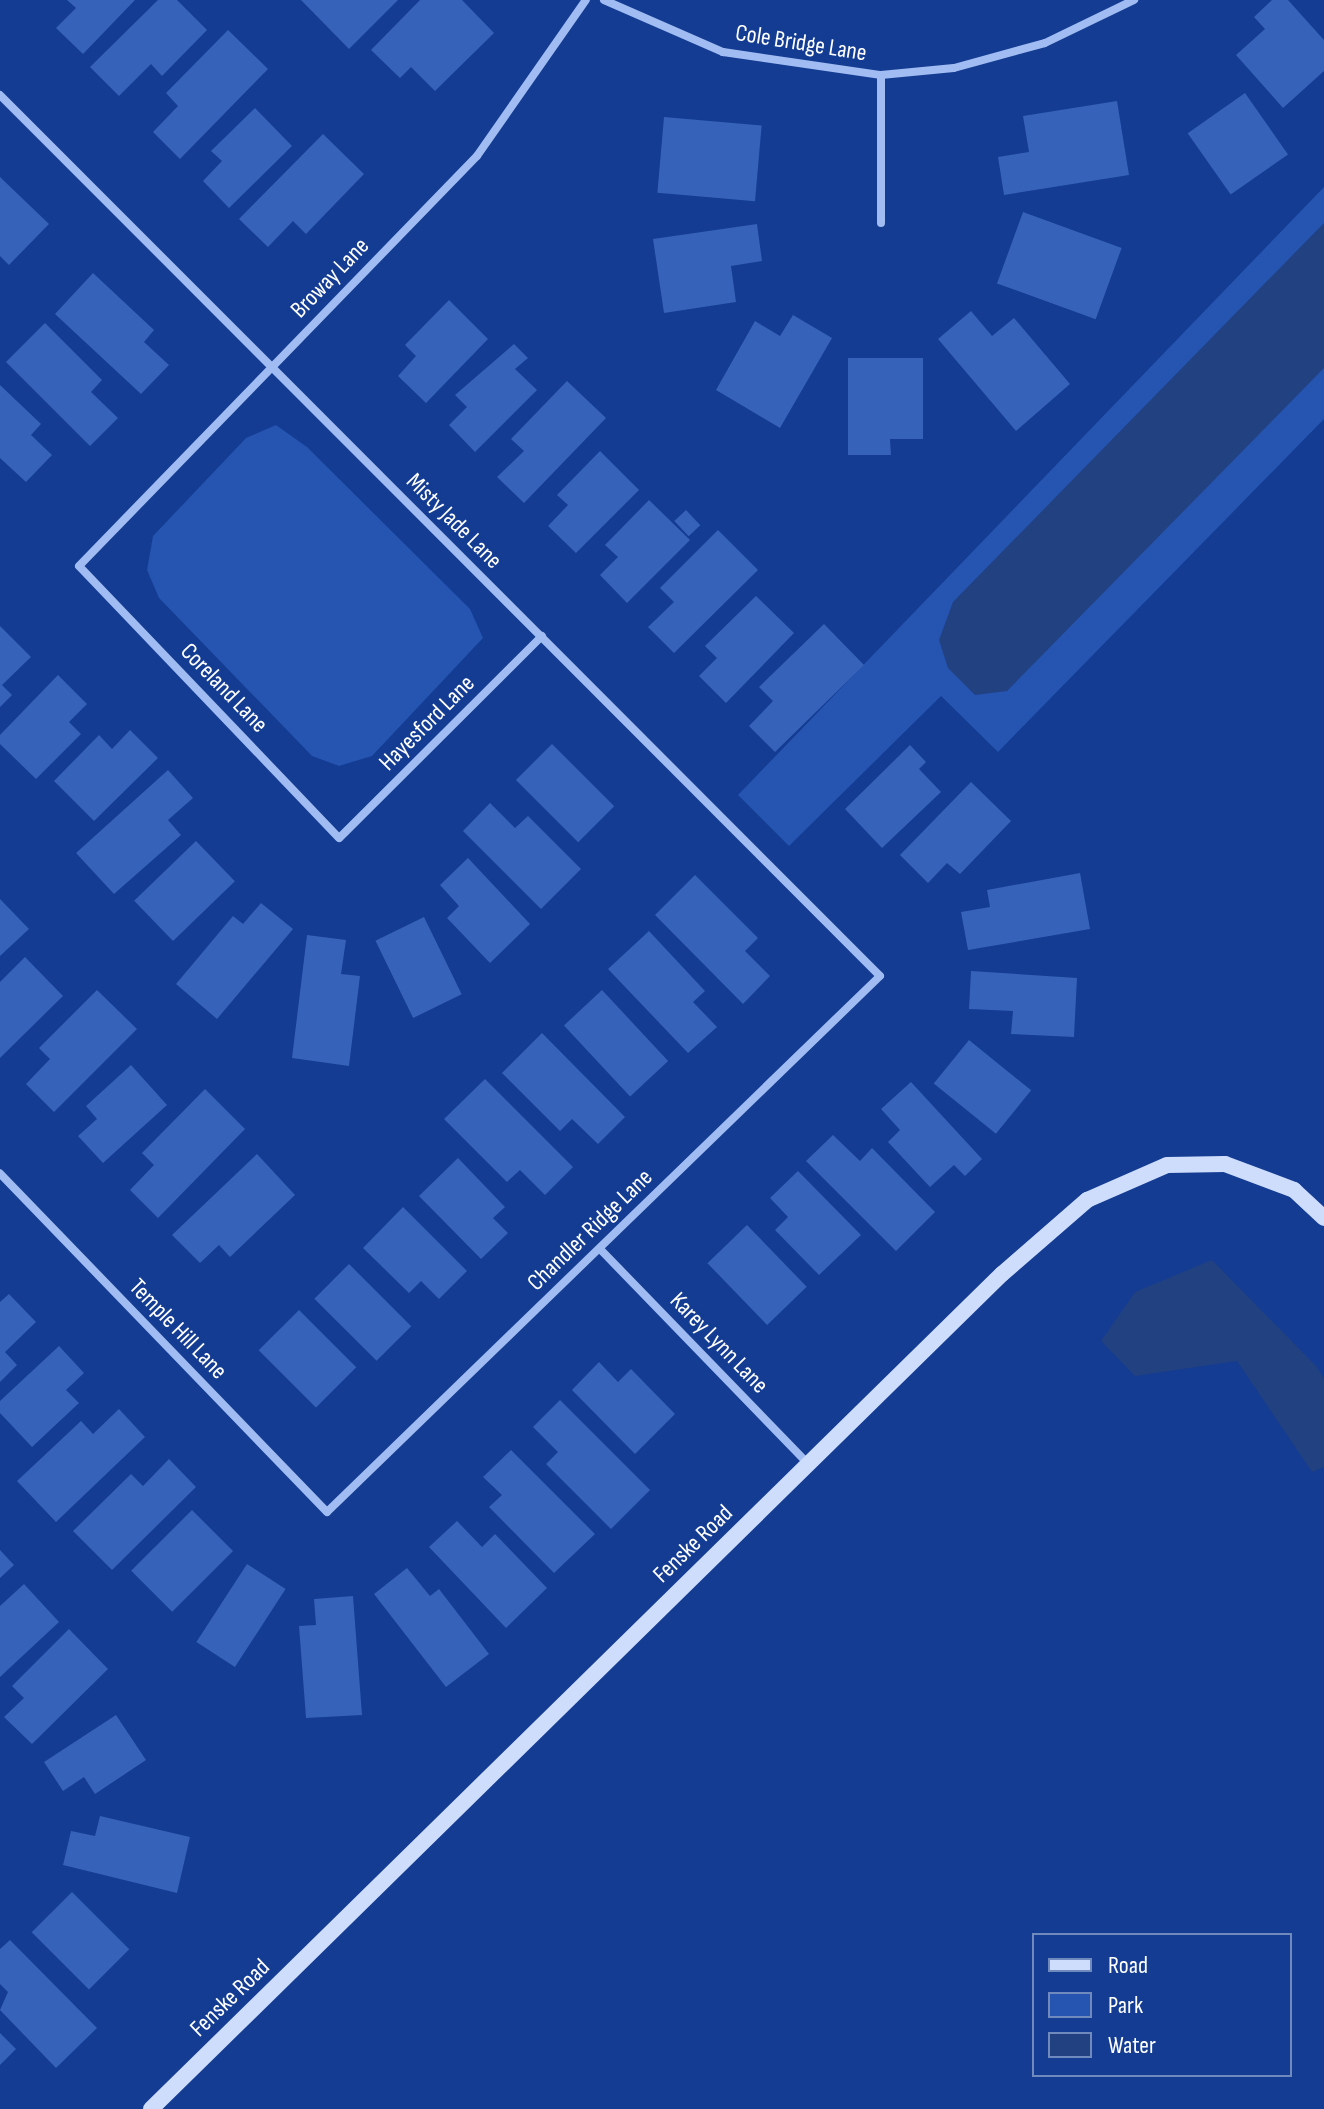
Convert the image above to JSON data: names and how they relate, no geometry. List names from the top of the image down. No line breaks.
{"streets":{"street":["Cole Bridge Lane","Broway Lane","Misty Jade Lane","Coreland Lane","Hayesford Lane","Chandler Ridge Lane","Temple Hill Lane","Karey Lynn Lane","Fenske Road"]},"crossings":[["Broway Lane","Misty Jade Lane"],["Broway Lane","Coreland Lane"],["Misty Jade Lane","Hayesford Lane"],["Misty Jade Lane","Chandler Ridge Lane"],["Coreland Lane","Hayesford Lane"],["Chandler Ridge Lane","Temple Hill Lane"],["Chandler Ridge Lane","Karey Lynn Lane"],["Karey Lynn Lane","Fenske Road"]],"legend":["Road","Park","Water"]}
